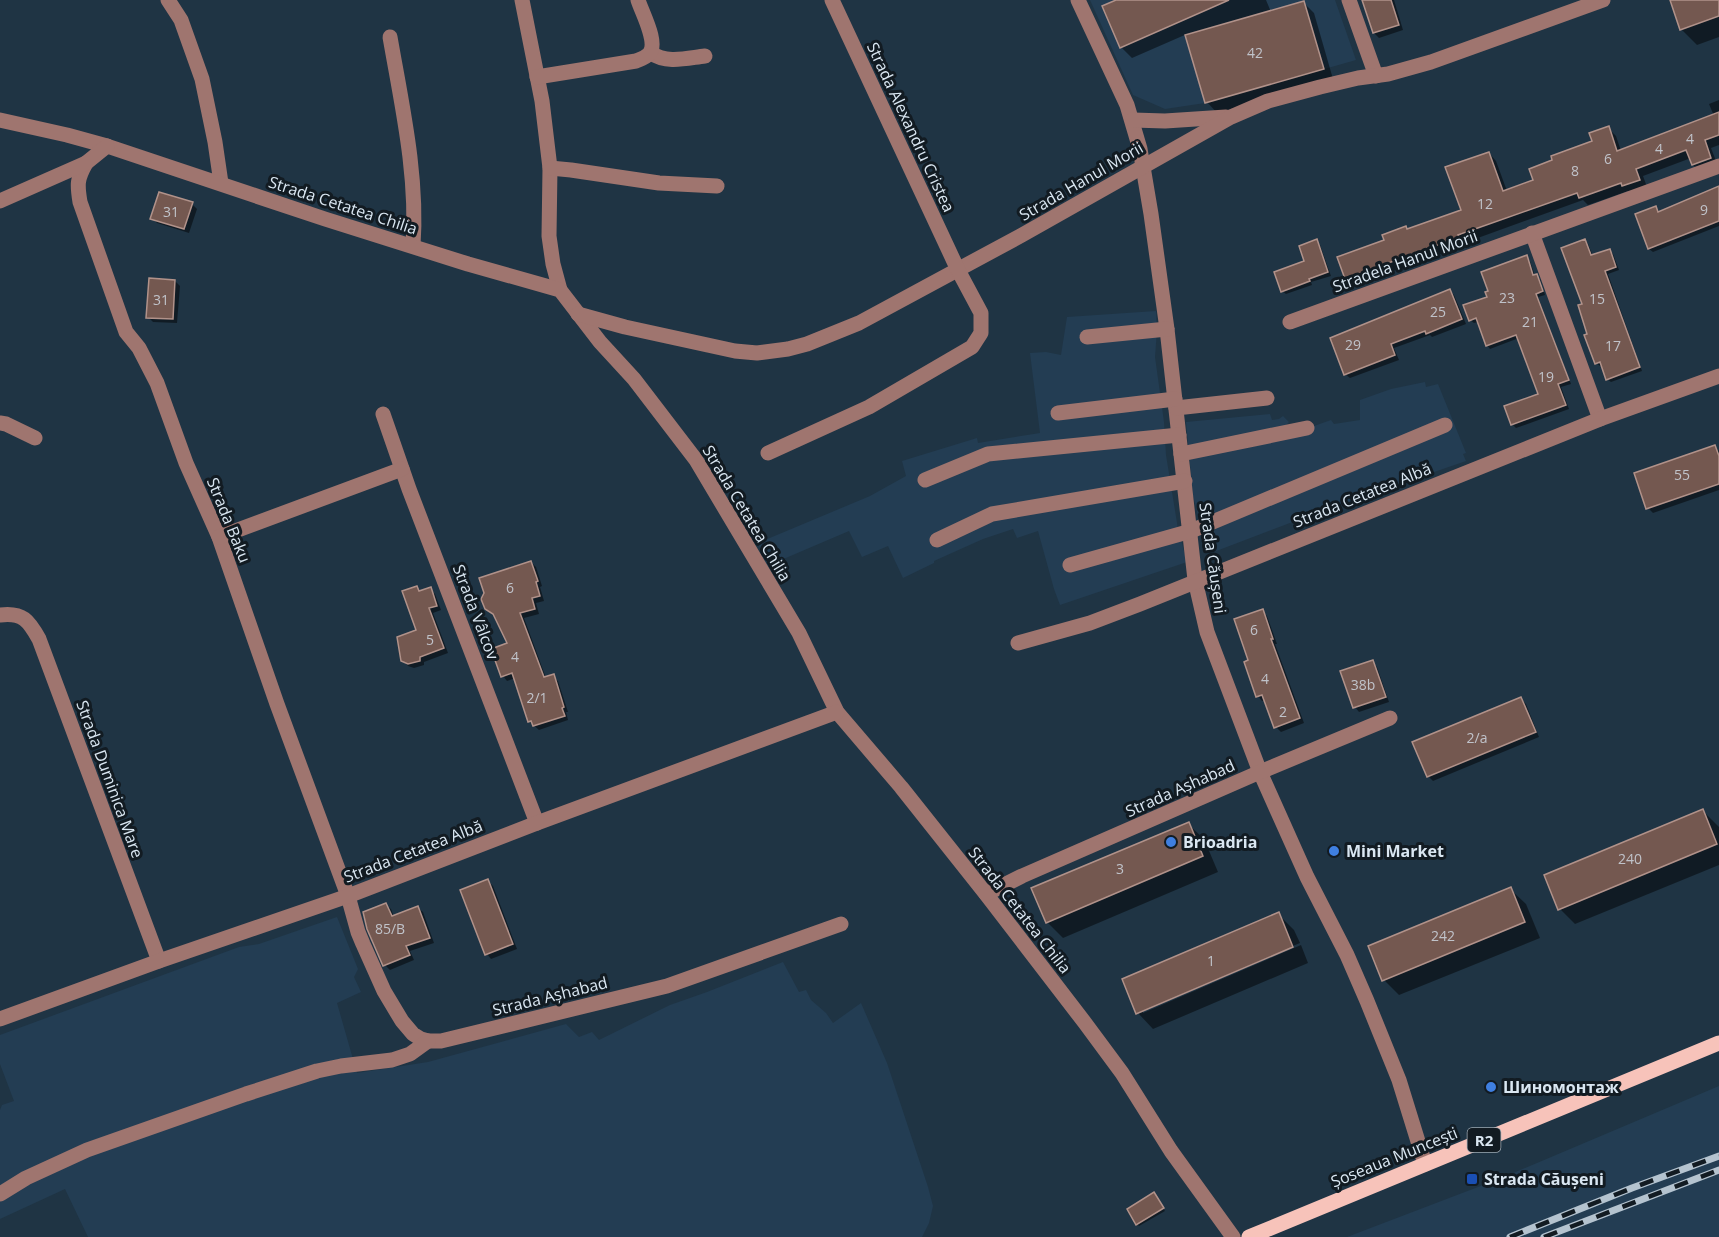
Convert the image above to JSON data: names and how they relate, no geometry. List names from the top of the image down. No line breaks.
{"streets":{"main road":["R2","Șoseaua Muncești"],"street":["Strada Alexandru Cristea","Strada Hanul Morii","Strada Cetatea Chilia","Stradela Hanul Morii","Strada Cetatea Albă","Strada Baku","Strada Căușeni","Strada Vâlcov","Strada Duminica Mare","Strada Așhabad"]},"crossings":[["Strada Alexandru Cristea","Strada Hanul Morii"],["Strada Hanul Morii","Strada Cetatea Chilia"],["Strada Hanul Morii","Strada Căușeni"],["Strada Cetatea Chilia","Strada Cetatea Albă"],["Strada Cetatea Chilia","Strada Așhabad"],["Strada Cetatea Albă","Strada Baku"],["Strada Cetatea Albă","Strada Căușeni"],["Strada Cetatea Albă","Strada Vâlcov"],["Strada Cetatea Albă","Strada Duminica Mare"],["Strada Căușeni","Strada Așhabad"],["Strada Căușeni","Șoseaua Muncești"]],"places":{"other":["Brioadria","Mini Market","Шиномонтаж"],"transit":["Strada Căușeni"]},"house_numbers":["42","4","4","6","8","12","9","31","23","15","31","25","21","29","17","19","55","6","6","5","4","4","38b","2/1","2","2/a","240","3","85/B","242","1"]}
